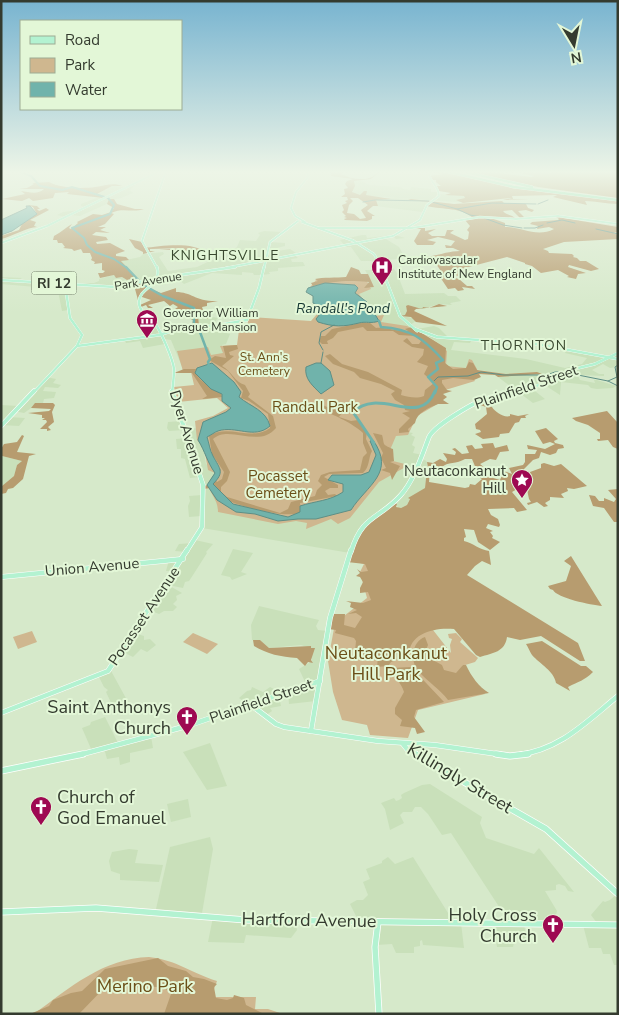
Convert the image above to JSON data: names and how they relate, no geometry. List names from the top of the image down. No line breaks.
{"streets":{"main road":["Park Avenue","RI 12","Plainfield Street","Dyer Avenue","Union Avenue","Pocasset Avenue","Killingly Street","Hartford Avenue"]},"crossings":[["Park Avenue","RI 12"],["Park Avenue","Dyer Avenue"],["Plainfield Street","Killingly Street"],["Dyer Avenue","Pocasset Avenue"],["Union Avenue","Pocasset Avenue"]],"districts":["KNIGHTSVILLE","THORNTON"],"water":["Randall's Pond"],"parks":["St. Ann's Cemetery","Randall Park","Pocasset Cemetery","Neutaconkanut Hill Park","Merino Park"],"places":{"hospital":["Cardiovascular Institute of New England"],"museum":["Governor William Sprague Mansion"],"place":["Neutaconkanut Hill"],"church":["Saint Anthonys Church","Church of God Emanuel","Holy Cross Church"]},"legend":["Road","Park","Water"],"north":"bottom"}
